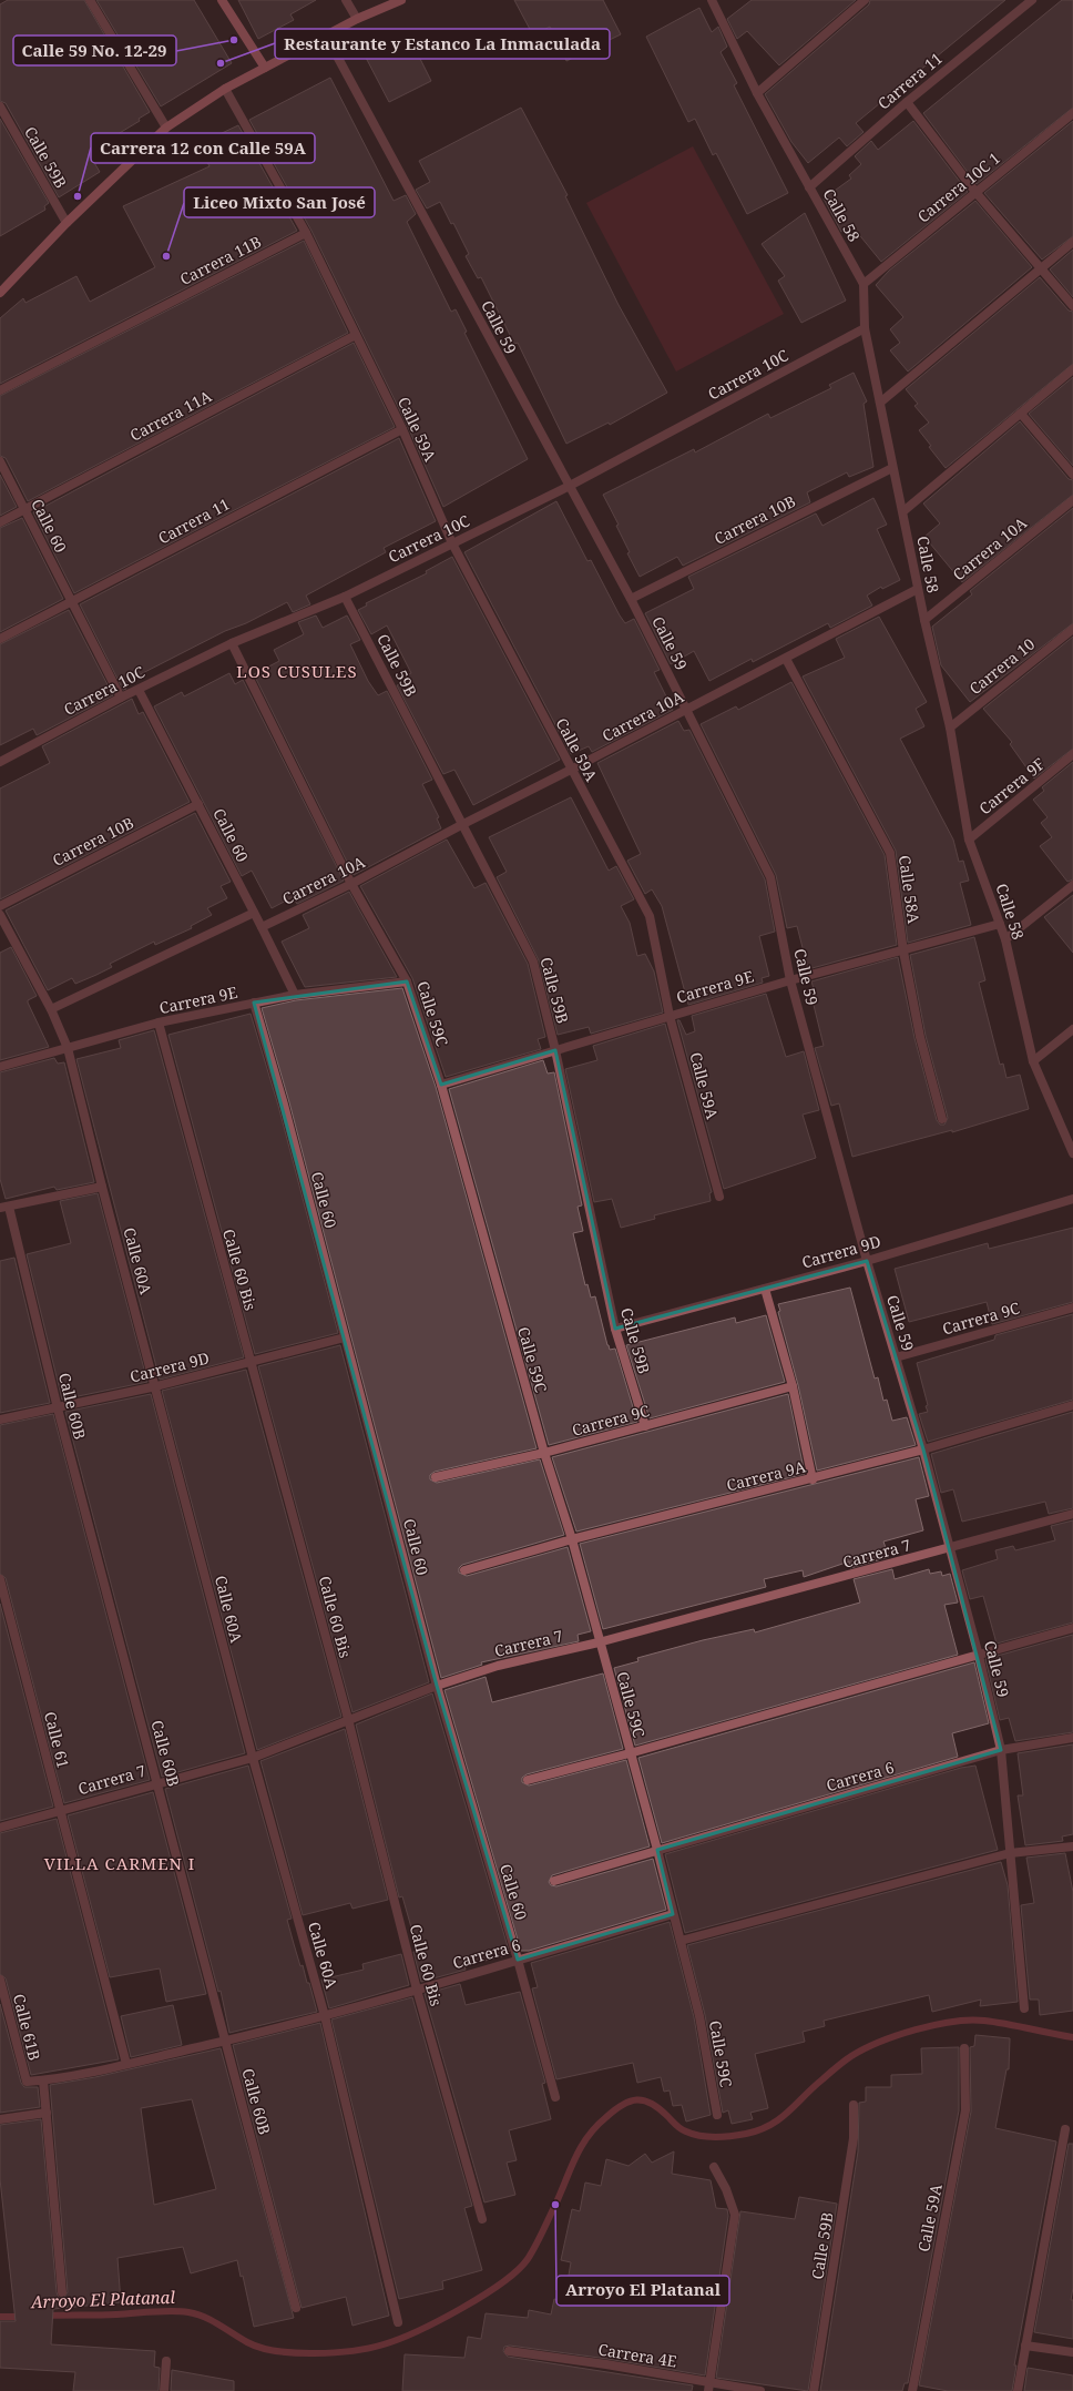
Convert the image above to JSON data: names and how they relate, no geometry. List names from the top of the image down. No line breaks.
{"streets":{"street":["Carrera 11","Calle 59B","Carrera 10C 1","Calle 58","Carrera 11B","Calle 59","Carrera 10C","Carrera 11A","Calle 59A","Carrera 10B","Calle 60","Carrera 10A","Carrera 10","Carrera 9F","Calle 58A","Carrera 9E","Calle 59C","Carrera 9D","Calle 60A","Calle 60 Bis","Carrera 9C","Calle 60B","Carrera 9A","Carrera 7","Calle 61","Carrera 6","Calle 61B","Carrera 4E"]},"crossings":[["Carrera 11","Calle 58"],["Carrera 11","Calle 59A"],["Carrera 11","Calle 60"],["Calle 59B","Carrera 10C"],["Calle 59B","Carrera 10A"],["Calle 59B","Carrera 9E"],["Calle 59B","Carrera 9D"],["Calle 59B","Carrera 9C"],["Carrera 10C 1","Calle 58"],["Calle 58","Carrera 10C"],["Calle 58","Carrera 10B"],["Calle 58","Carrera 10A"],["Calle 58","Carrera 10"],["Calle 58","Carrera 9F"],["Calle 58","Carrera 9E"],["Carrera 11B","Calle 59A"],["Calle 59","Carrera 10C"],["Calle 59","Carrera 10B"],["Calle 59","Carrera 10A"],["Calle 59","Carrera 9E"],["Calle 59","Carrera 9D"],["Calle 59","Carrera 9C"],["Calle 59","Carrera 9A"],["Calle 59","Carrera 7"],["Calle 59","Carrera 6"],["Carrera 10C","Calle 59A"],["Carrera 10C","Calle 60"],["Carrera 10C","Calle 59C"],["Carrera 11A","Calle 59A"],["Carrera 11A","Calle 60"],["Calle 59A","Carrera 10A"],["Calle 59A","Carrera 9E"],["Carrera 10B","Calle 60"],["Calle 60","Carrera 10A"],["Calle 60","Carrera 9E"],["Calle 60","Carrera 9D"],["Calle 60","Carrera 7"],["Calle 60","Carrera 6"],["Carrera 10A","Calle 58A"],["Carrera 10A","Calle 59C"],["Calle 58A","Carrera 9E"],["Carrera 9E","Calle 59C"],["Carrera 9E","Calle 60A"],["Carrera 9E","Calle 60 Bis"],["Calle 59C","Carrera 9C"],["Calle 59C","Carrera 9A"],["Calle 59C","Carrera 7"],["Calle 59C","Carrera 6"],["Carrera 9D","Calle 60A"],["Carrera 9D","Calle 60 Bis"],["Carrera 9D","Calle 60B"],["Calle 60A","Carrera 7"],["Calle 60A","Carrera 6"],["Calle 60 Bis","Carrera 7"],["Calle 60 Bis","Carrera 6"],["Calle 60B","Carrera 7"],["Calle 60B","Carrera 6"],["Carrera 7","Calle 61"],["Calle 61","Carrera 6"],["Carrera 6","Calle 61B"]],"districts":["LOS CUSULES","VILLA CARMEN I"],"water":["Arroyo El Platanal"],"places":["Calle 59 No. 12-29","Restaurante y Estanco La Inmaculada","Carrera 12 con Calle 59A","Liceo Mixto San José","Arroyo El Platanal"]}
